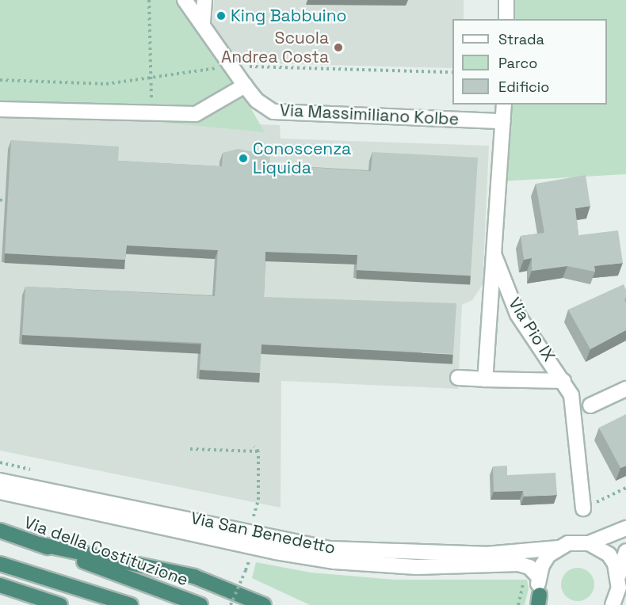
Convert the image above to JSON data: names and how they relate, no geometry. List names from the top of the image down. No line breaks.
{"streets":{"highway":["Via della Costituzione"],"street":["Via Massimiliano Kolbe","Via Pio IX","Via San Benedetto"]},"crossings":[["Via Massimiliano Kolbe","Via Pio IX"]],"places":["King Babbuino","Scuola Andrea Costa","Conoscenza Liquida"],"legend":["Strada","Parco","Edificio"]}
